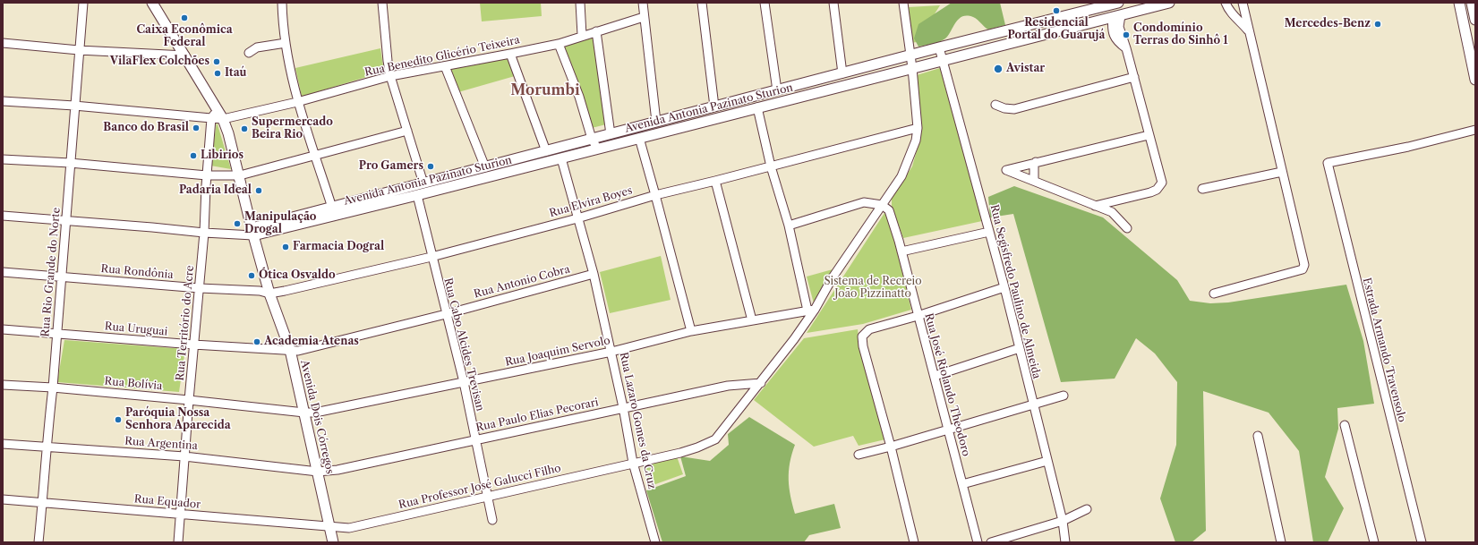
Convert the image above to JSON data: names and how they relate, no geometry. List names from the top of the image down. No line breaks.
{"streets":{"main road":["Avenida Antonia Pazinato Sturion","Avenida Dois Córregos"],"street":["Rua Benedito Glicério Teixeira","Rua Elvira Boyes","Rua Rio Grande do Norte","Rua Rondônia","Rua Antonio Cobra","Rua Segisfredo Paulino de Almeida","Rua Território do Acre","Rua Uruguai","Rua Cabo Alcides Trevisan","Estrada Armando Travensolo","Rua Joaquim Servolo","Rua Bolívia","Rua José Riolando Theodoro","Rua Paulo Elias Pecorari","Rua Lazaro Gomes da Cruz","Rua Argentina","Rua Professor José Galucci Filho","Rua Equador"]},"crossings":[["Rua Benedito Glicério Teixeira","Rua Rio Grande do Norte"],["Rua Benedito Glicério Teixeira","Rua Território do Acre"],["Rua Benedito Glicério Teixeira","Avenida Dois Córregos"],["Avenida Antonia Pazinato Sturion","Rua Segisfredo Paulino de Almeida"],["Avenida Antonia Pazinato Sturion","Rua Cabo Alcides Trevisan"],["Avenida Antonia Pazinato Sturion","Avenida Dois Córregos"],["Avenida Antonia Pazinato Sturion","Rua Lazaro Gomes da Cruz"],["Avenida Antonia Pazinato Sturion","Rua Professor José Galucci Filho"],["Rua Elvira Boyes","Rua Rondônia"],["Rua Elvira Boyes","Rua Cabo Alcides Trevisan"],["Rua Elvira Boyes","Avenida Dois Córregos"],["Rua Elvira Boyes","Rua Lazaro Gomes da Cruz"],["Rua Elvira Boyes","Rua Professor José Galucci Filho"],["Rua Rio Grande do Norte","Rua Rondônia"],["Rua Rio Grande do Norte","Rua Uruguai"],["Rua Rio Grande do Norte","Rua Bolívia"],["Rua Rio Grande do Norte","Rua Argentina"],["Rua Rio Grande do Norte","Rua Equador"],["Rua Rondônia","Rua Território do Acre"],["Rua Rondônia","Avenida Dois Córregos"],["Rua Antonio Cobra","Rua Uruguai"],["Rua Antonio Cobra","Rua Cabo Alcides Trevisan"],["Rua Antonio Cobra","Avenida Dois Córregos"],["Rua Antonio Cobra","Rua Lazaro Gomes da Cruz"],["Rua Território do Acre","Rua Uruguai"],["Rua Território do Acre","Rua Bolívia"],["Rua Território do Acre","Avenida Dois Córregos"],["Rua Território do Acre","Rua Argentina"],["Rua Território do Acre","Rua Equador"],["Rua Uruguai","Avenida Dois Córregos"],["Rua Cabo Alcides Trevisan","Rua Joaquim Servolo"],["Rua Cabo Alcides Trevisan","Rua Paulo Elias Pecorari"],["Rua Cabo Alcides Trevisan","Rua Professor José Galucci Filho"],["Rua Joaquim Servolo","Rua Bolívia"],["Rua Joaquim Servolo","Avenida Dois Córregos"],["Rua Joaquim Servolo","Rua Lazaro Gomes da Cruz"],["Rua Joaquim Servolo","Rua Professor José Galucci Filho"],["Rua Bolívia","Avenida Dois Córregos"],["Rua José Riolando Theodoro","Rua Professor José Galucci Filho"],["Rua Paulo Elias Pecorari","Avenida Dois Córregos"],["Rua Paulo Elias Pecorari","Rua Lazaro Gomes da Cruz"],["Rua Paulo Elias Pecorari","Rua Argentina"],["Rua Paulo Elias Pecorari","Rua Professor José Galucci Filho"],["Avenida Dois Córregos","Rua Argentina"],["Avenida Dois Córregos","Rua Professor José Galucci Filho"],["Avenida Dois Córregos","Rua Equador"],["Rua Lazaro Gomes da Cruz","Rua Professor José Galucci Filho"],["Rua Professor José Galucci Filho","Rua Equador"]],"districts":["Morumbi"],"parks":["Sistema de Recreio João Pìzzinatto"],"places":["Residencial Portal do Guarujá","Caixa Econômica Federal","Mercedes-Benz","Condomínio Terras do Sinhô 1","VilaFlex Colchões","Avistar","Itaú","Banco do Brasil","Supermercado Beira Rio","Libirios","Pro Gamers","Padaria Ideal","Manipulação Drogal","Farmacia Dogral","Ótica Osvaldo","Academia Atenas","Paróquia Nossa Senhora Aparecida"]}
